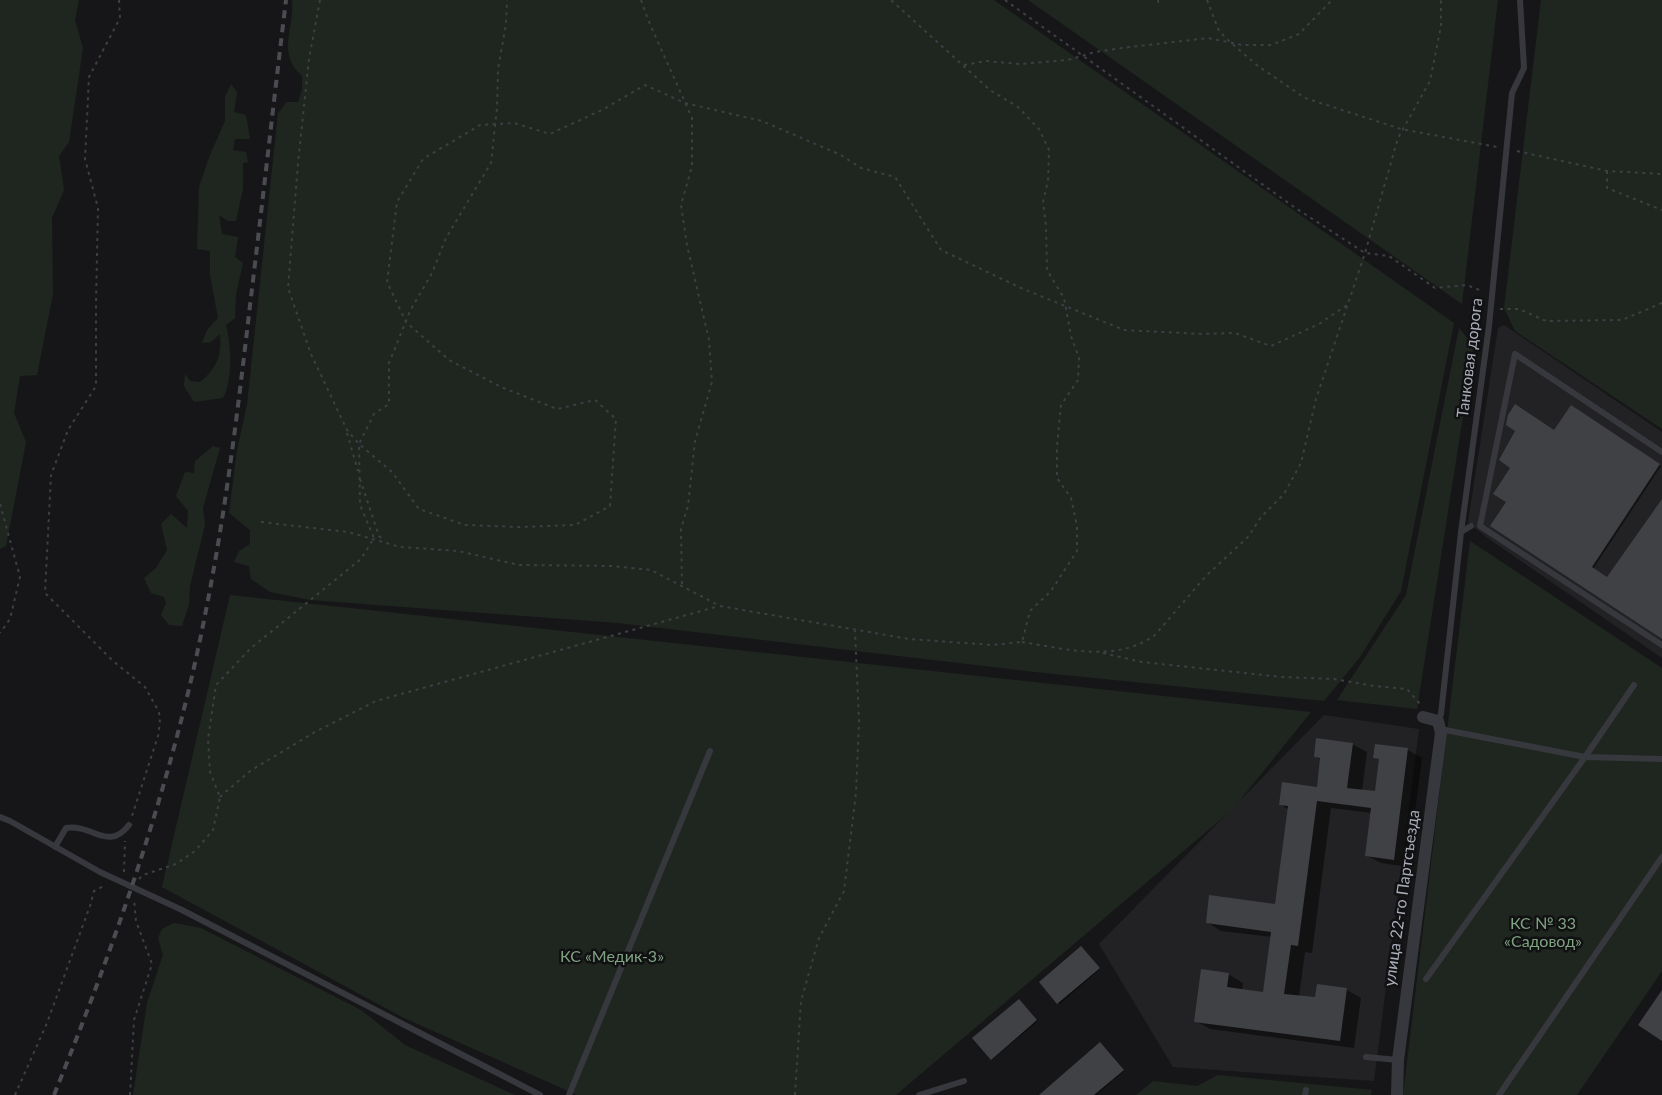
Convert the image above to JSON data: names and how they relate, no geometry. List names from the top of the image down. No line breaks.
{"streets":{"street":["улица 22-го Партсъезда"],"lane":["Танковая дорога"]},"crossings":[["Танковая дорога","улица 22-го Партсъезда"]],"parks":["КС № 33 «Садовод»","КС «Медик-3»"]}
